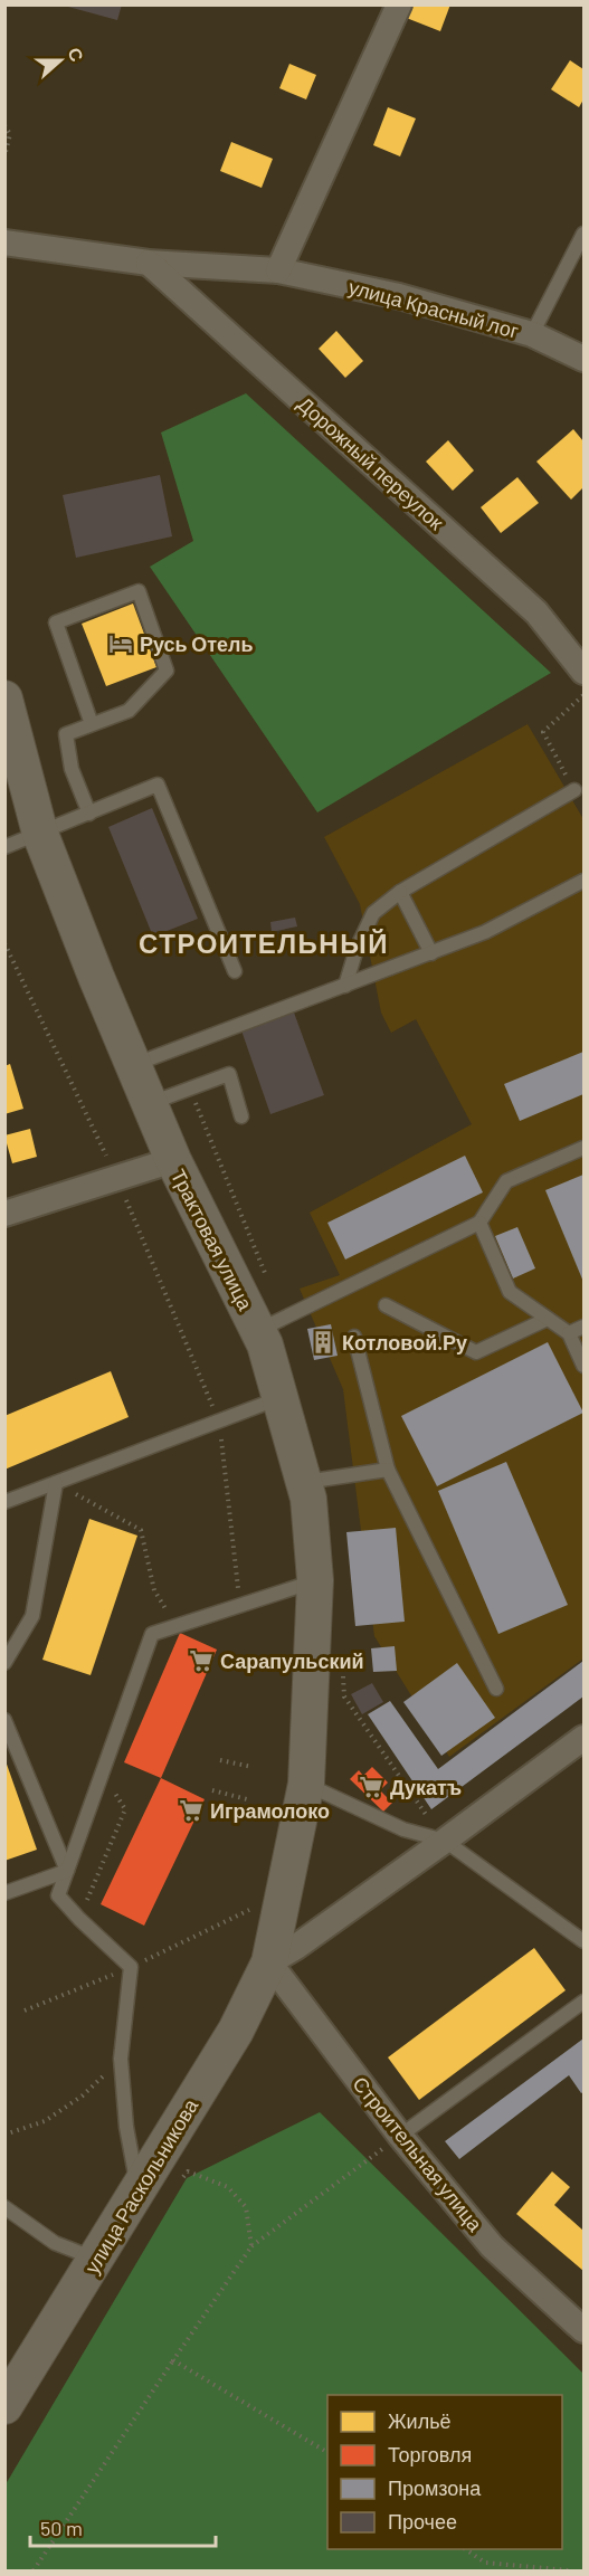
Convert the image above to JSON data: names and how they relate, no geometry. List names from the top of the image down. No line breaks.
{"streets":{"main road":["Трактовая улица","улица Раскольникова"],"street":["улица Красный лог","Дорожный переулок","Строительная улица"]},"crossings":[["улица Красный лог","Дорожный переулок"],["Трактовая улица","улица Раскольникова"],["Строительная улица","улица Раскольникова"]],"districts":["СТРОИТЕЛЬНЫЙ"],"places":{"hotel":["Русь Отель"],"building":["Котловой.Ру"],"supermarket":["Сарапульский","Дукатъ","Играмолоко"]},"legend":["Жильё","Торговля","Промзона","Прочее"],"scale_bar":"50 m","north":"right"}
